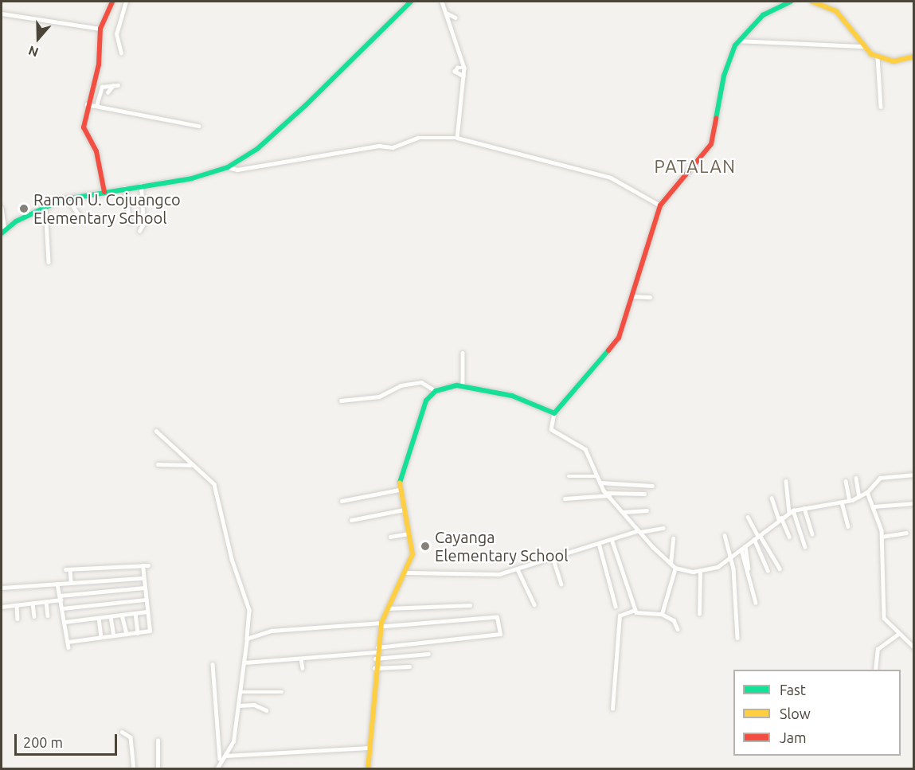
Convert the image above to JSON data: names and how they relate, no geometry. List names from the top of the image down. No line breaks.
{"districts":["PATALAN"],"places":["Ramon U. Cojuangco Elementary School","Cayanga Elementary School"],"legend":["Fast","Slow","Jam"],"scale_bar":"200 m","north":"bottom"}
